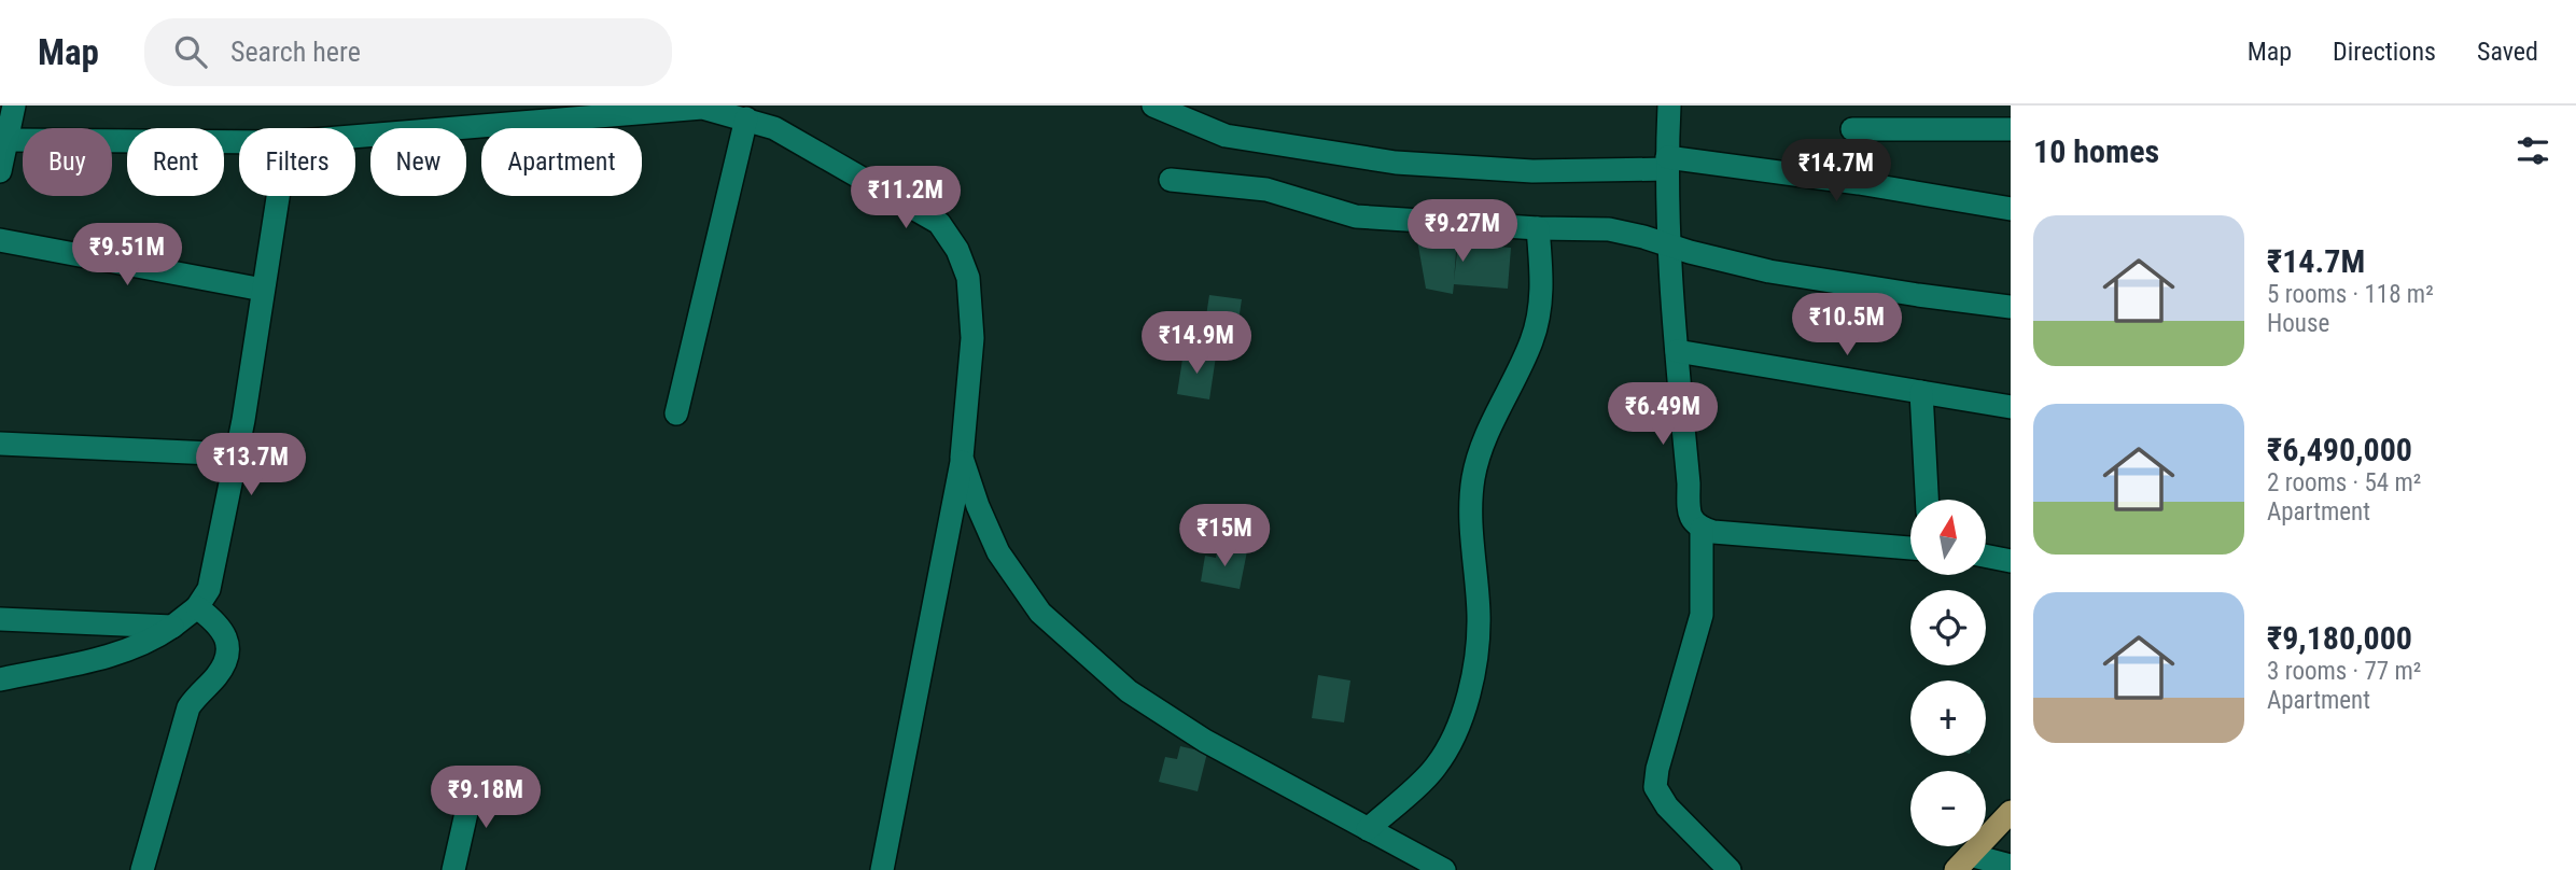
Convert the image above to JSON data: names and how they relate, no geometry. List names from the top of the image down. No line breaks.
{"north":"top","page":{"header":"Map","search":"Search here","nav":["Map","Directions","Saved"],"heading":"10 homes","chip":["Buy","Rent","Filters","New","Apartment"],"price":["₹14.7M","₹11.2M","₹9.27M","₹9.51M","₹10.5M","₹14.9M","₹6.49M","₹13.7M","₹15M","₹9.18M"],"list":[{"name":"₹14.7M","note":"5 rooms · 118 m² · House"},{"name":"₹6,490,000","note":"2 rooms · 54 m² · Apartment"},{"name":"₹9,180,000","note":"3 rooms · 77 m² · Apartment"}],"map_buttons":["+","−"]}}
